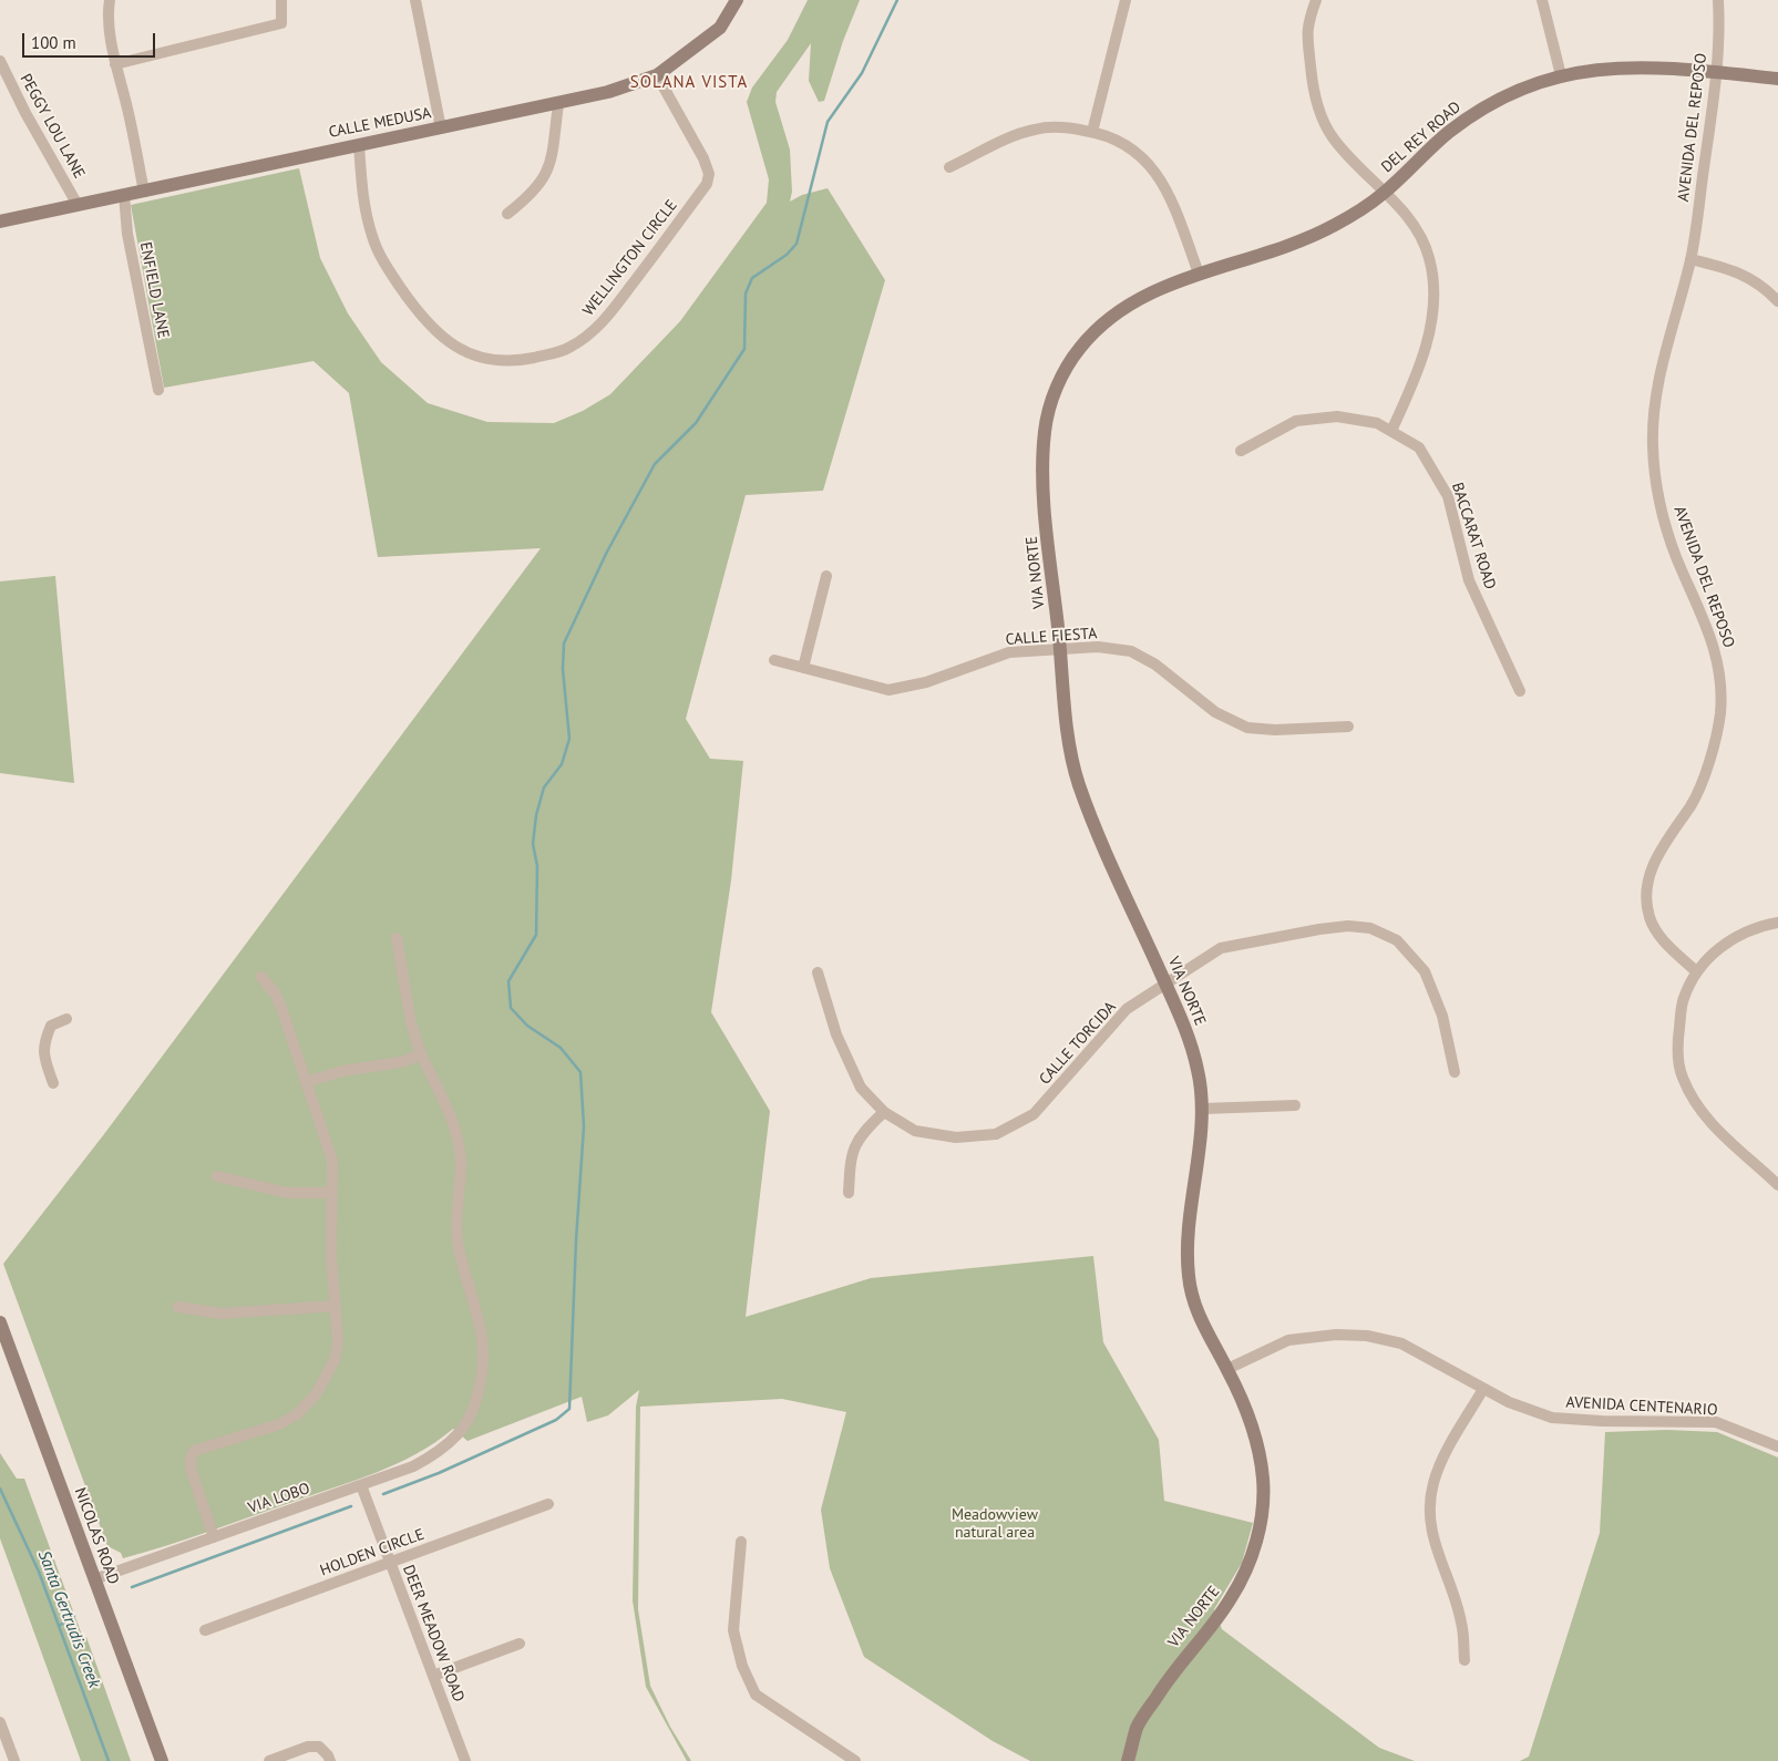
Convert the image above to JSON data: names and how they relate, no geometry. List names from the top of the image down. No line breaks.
{"streets":{"street":["CALLE MEDUSA","PEGGY LOU LANE","AVENIDA DEL REPOSO","DEL REY ROAD","WELLINGTON CIRCLE","ENFIELD LANE","BACCARAT ROAD","VIA NORTE","CALLE FIESTA","CALLE TORCIDA","AVENIDA CENTENARIO","VIA LOBO","NICOLAS ROAD","HOLDEN CIRCLE","DEER MEADOW ROAD"]},"crossings":[["CALLE MEDUSA","PEGGY LOU LANE"],["CALLE MEDUSA","WELLINGTON CIRCLE"],["CALLE MEDUSA","ENFIELD LANE"],["AVENIDA DEL REPOSO","DEL REY ROAD"],["DEL REY ROAD","VIA NORTE"],["VIA NORTE","CALLE FIESTA"],["VIA NORTE","CALLE TORCIDA"],["VIA NORTE","AVENIDA CENTENARIO"],["VIA LOBO","NICOLAS ROAD"],["VIA LOBO","DEER MEADOW ROAD"],["HOLDEN CIRCLE","DEER MEADOW ROAD"]],"districts":["SOLANA VISTA"],"water":["Santa Gertrudis Creek"],"parks":["Meadowview natural area"],"scale_bar":"100 m"}
